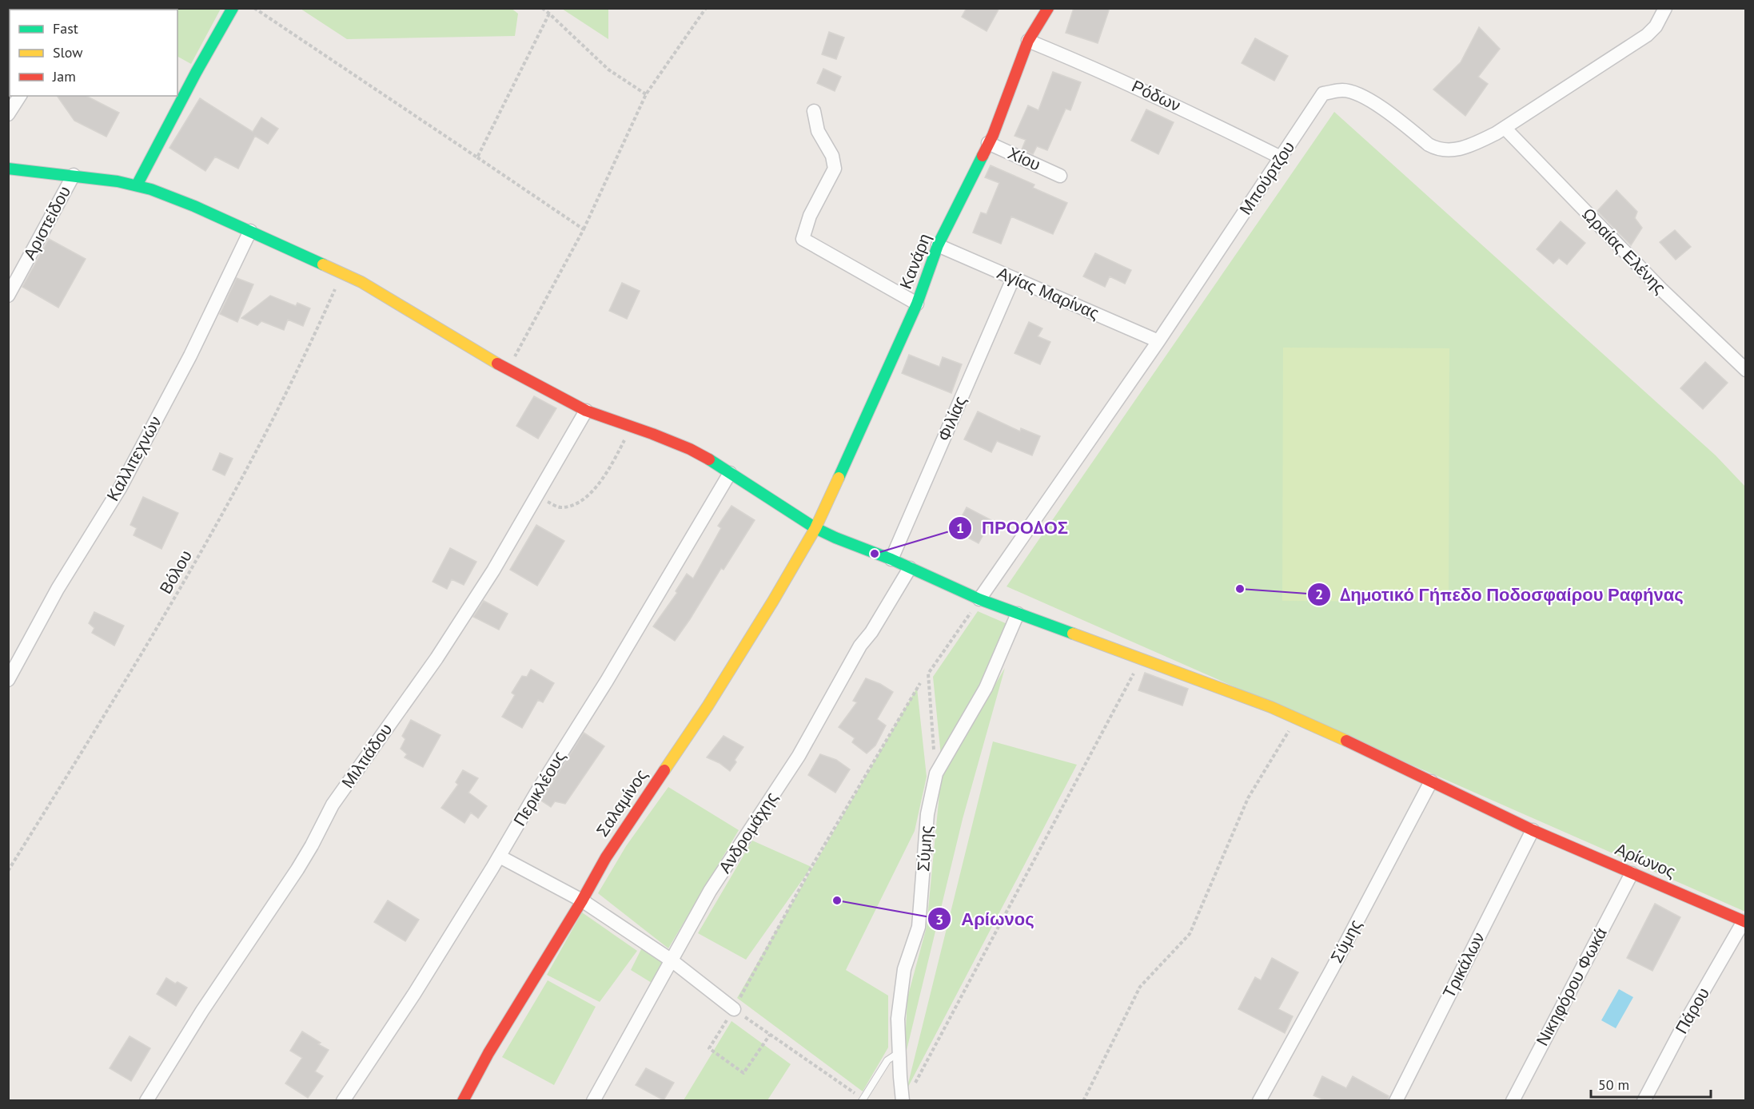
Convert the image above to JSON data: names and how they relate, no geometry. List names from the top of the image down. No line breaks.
{"streets":{"street":["Ρόδων","Χίου","Μπούρτζου","Αριστείδου","Ωραίας Ελένης","Κανάρη","Αγίας Μαρίνας","Φιλίας","Καλλιτεχνών","Μιλτιάδου","Περικλέους","Σαλαμίνος","Ανδρομάχης","Σύμης","Αρίωνος","Τρικάλων","Νικηφόρου Φωκά","Πάρου"],"path":["Βόλου"]},"crossings":[["Ρόδων","Μπούρτζου"],["Ρόδων","Κανάρη"],["Χίου","Κανάρη"],["Μπούρτζου","Ωραίας Ελένης"],["Μπούρτζου","Αγίας Μαρίνας"],["Μπούρτζου","Αρίωνος"],["Αριστείδου","Αρίωνος"],["Κανάρη","Αγίας Μαρίνας"],["Κανάρη","Σαλαμίνος"],["Κανάρη","Αρίωνος"],["Αγίας Μαρίνας","Φιλίας"],["Φιλίας","Αρίωνος"],["Καλλιτεχνών","Αρίωνος"],["Βόλου","Αρίωνος"],["Μιλτιάδου","Αρίωνος"],["Περικλέους","Αρίωνος"],["Σαλαμίνος","Αρίωνος"],["Ανδρομάχης","Αρίωνος"],["Σύμης","Αρίωνος"],["Αρίωνος","Τρικάλων"],["Αρίωνος","Νικηφόρου Φωκά"],["Αρίωνος","Πάρου"]],"places":["ΠΡΟΟΔΟΣ","Δημοτικό Γήπεδο Ποδοσφαίρου Ραφήνας","Αρίωνος"],"legend":["Fast","Slow","Jam"],"scale_bar":"50 m"}
